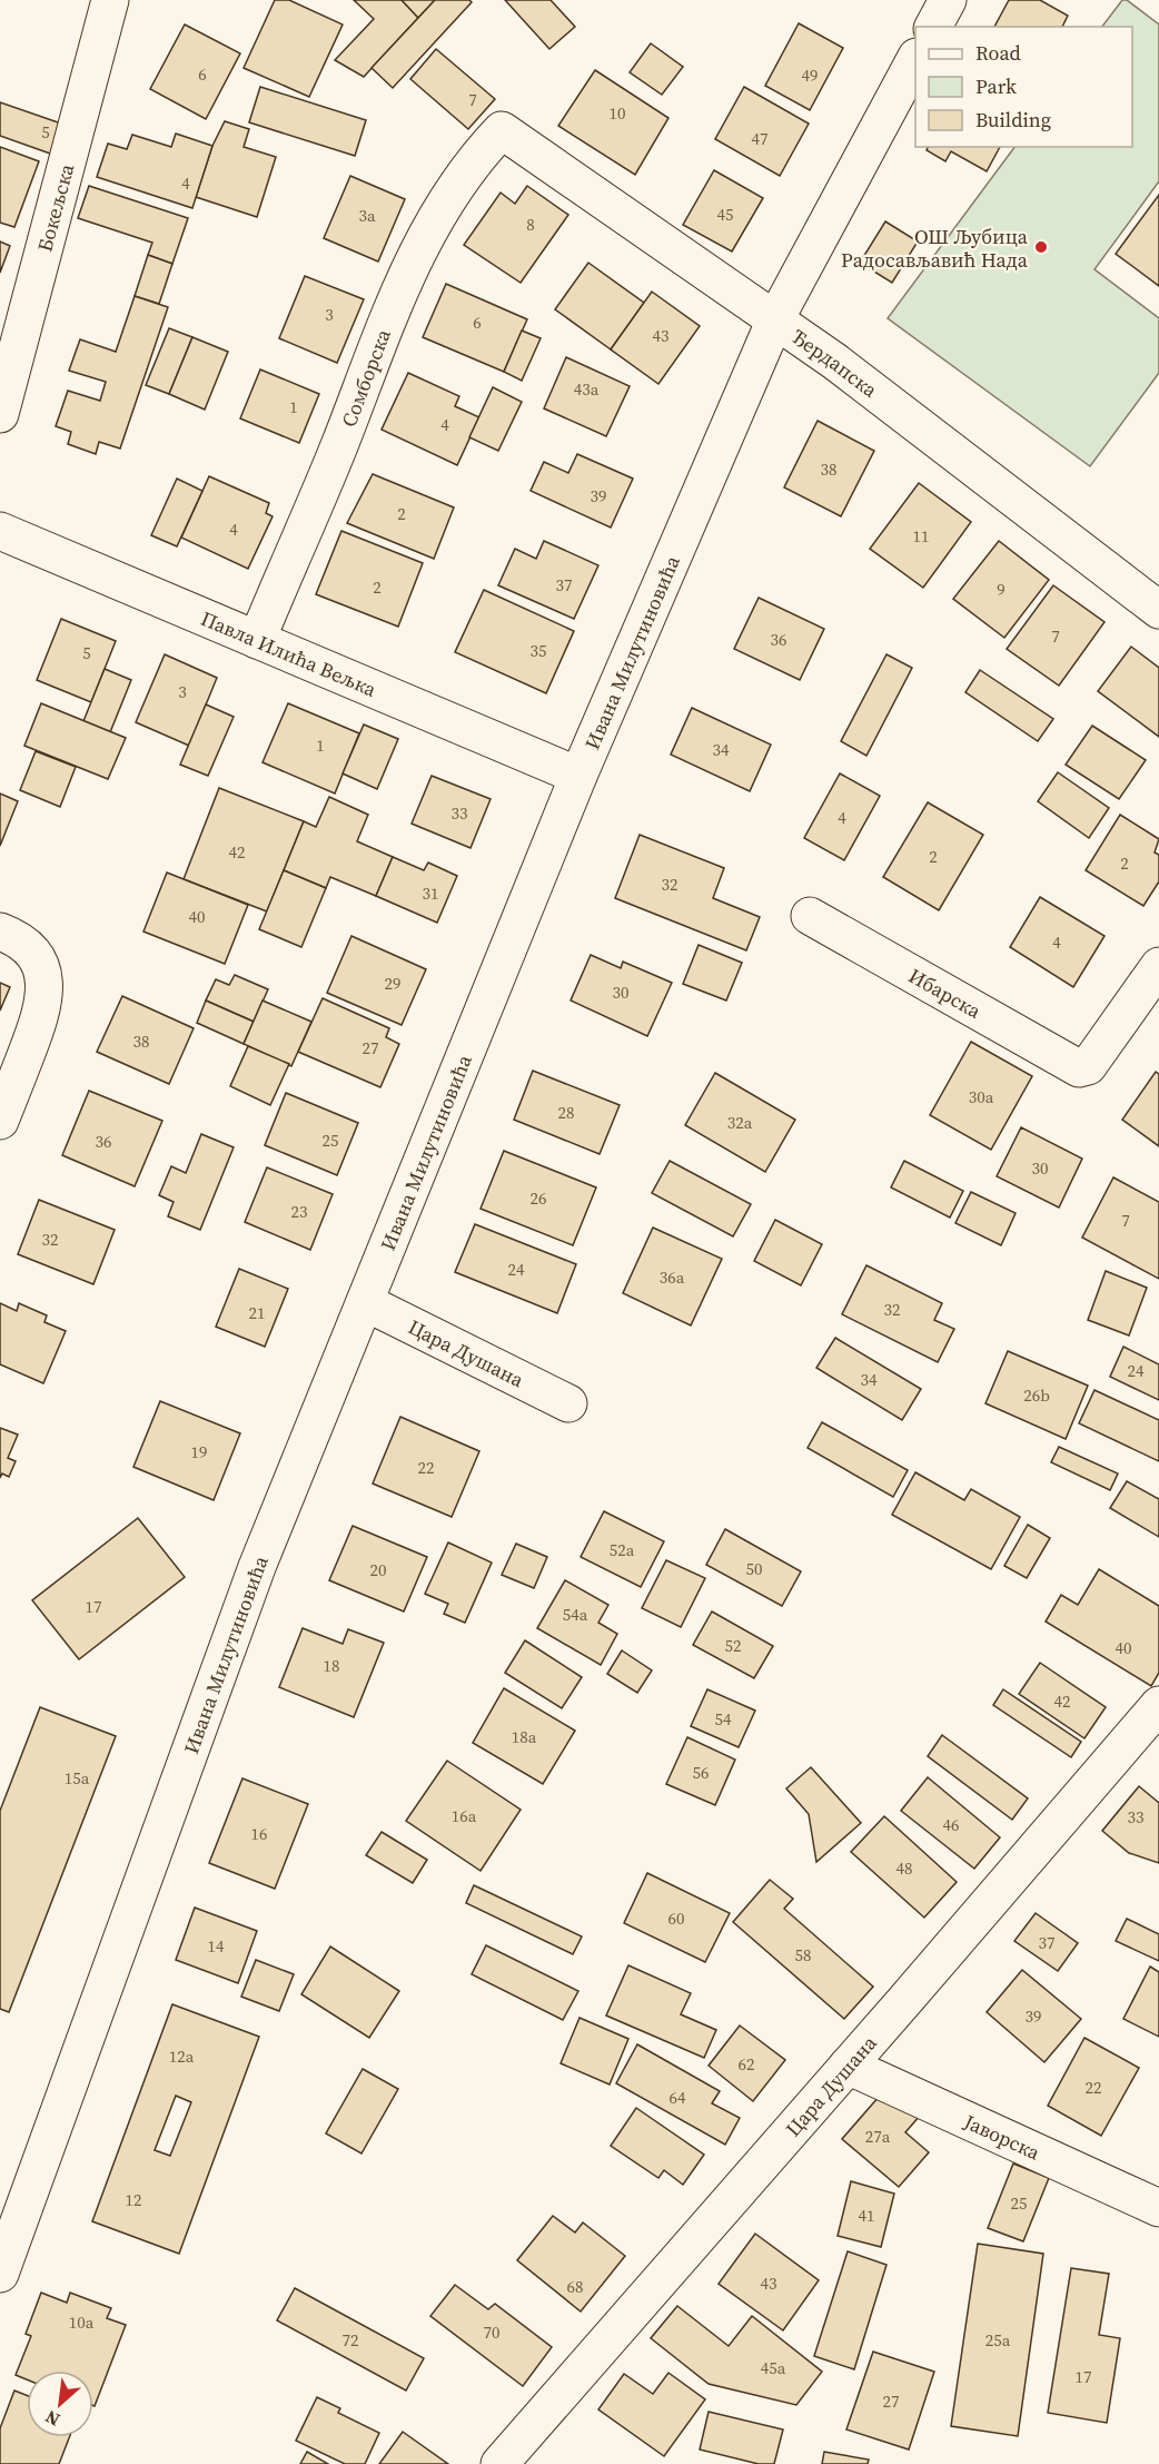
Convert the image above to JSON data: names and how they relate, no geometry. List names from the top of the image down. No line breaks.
{"streets":{"street":["Бокељска","Ђердапска","Сомборска","Ивана Милутиновића","Павла Илића Вељка","Ибарска","Цара Душана","Јаворска"]},"crossings":[["Ђердапска","Сомборска"],["Ђердапска","Ивана Милутиновића"],["Сомборска","Павла Илића Вељка"],["Ивана Милутиновића","Павла Илића Вељка"],["Ивана Милутиновића","Цара Душана"],["Цара Душана","Јаворска"]],"places":["ОШ Љубица Радосављавић Нада"],"house_numbers":["6","49","7","10","5","47","4","45","3a","8","3","6","43","43a","1","4","38","39","2","4","11","37","2","9","7","36","35","5","3","1","34","33","4","42","2","2","32","31","40","4","29","30","38","27","30a","28","32a","25","36","30","26","23","7","32","24","36a","32","21","24","34","26b","19","22","52a","50","20","17","54a","52","40","18","42","54","18a","56","15a","16a","33","46","16","48","60","37","14","58","39","12a","62","22","64","27a","12","25","41","43","68","10a","70","72","25a","45a","17","27"],"legend":["Road","Park","Building"],"north":"bottom left"}
